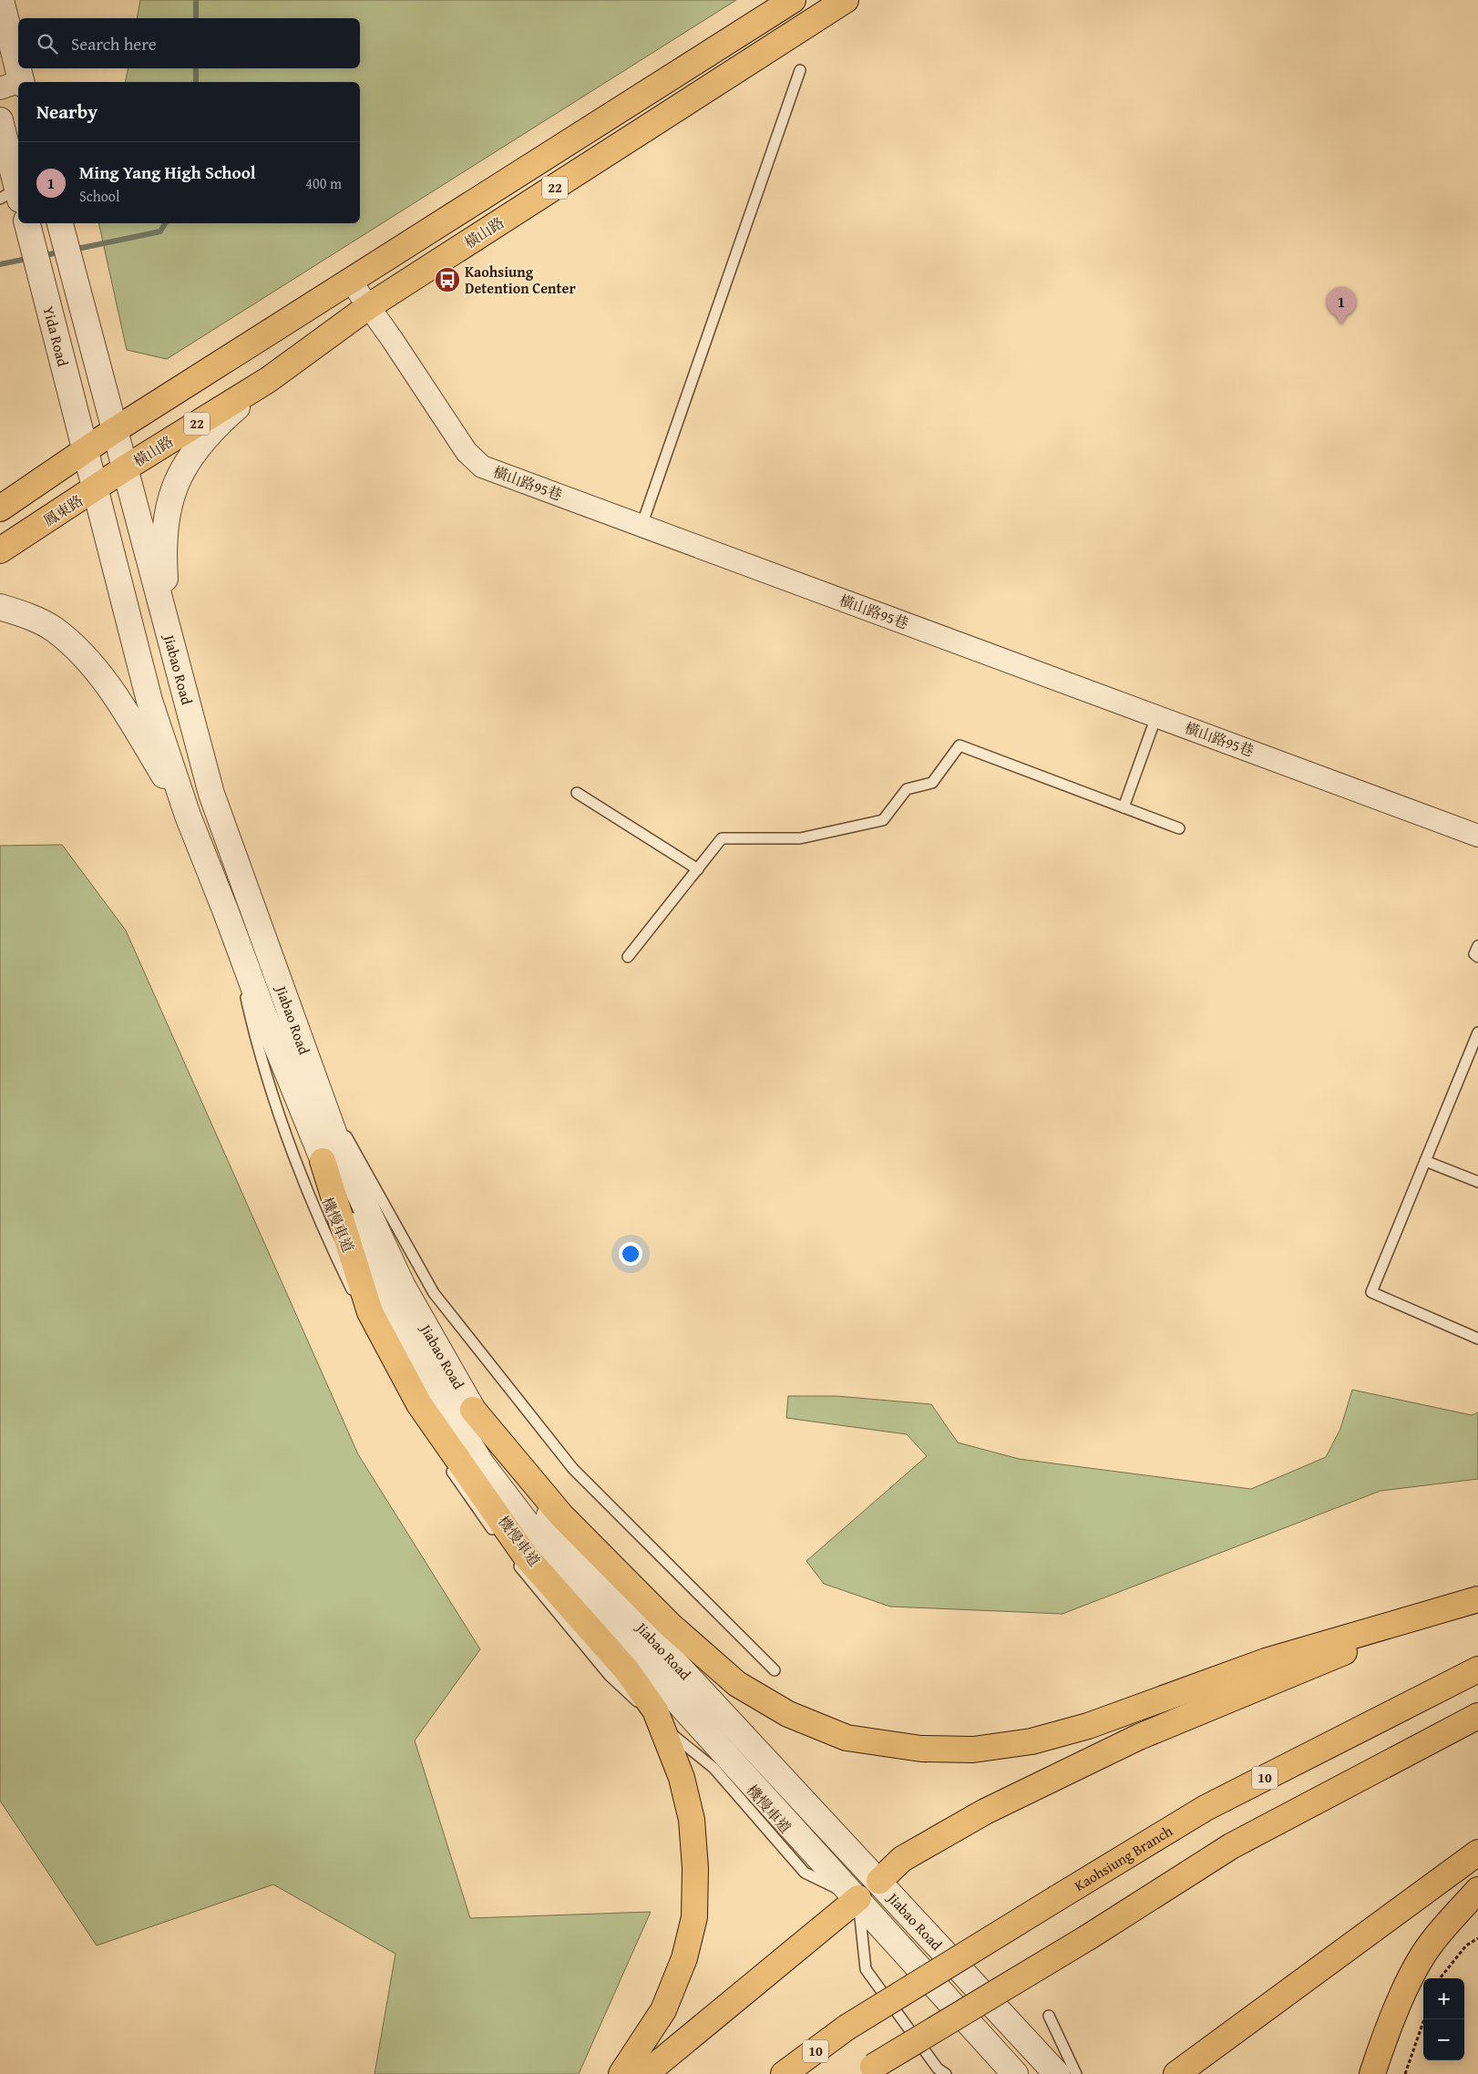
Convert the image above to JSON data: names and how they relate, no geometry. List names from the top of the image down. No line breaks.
{"streets":{"main road":["22","橫山路","鳳東路","10","Kaohsiung Branch"],"street":["Yida Road","橫山路95巷","Jiabao Road"],"lane":["機慢車道"]},"crossings":[["22","Yida Road"],["22","橫山路95巷"],["22","Jiabao Road"],["橫山路","橫山路95巷"],["橫山路","鳳東路"],["橫山路","Jiabao Road"],["Yida Road","鳳東路"],["Yida Road","Jiabao Road"],["鳳東路","Jiabao Road"],["Jiabao Road","機慢車道"]],"places":{"bus stop":["Kaohsiung Detention Center"]},"page":{"search":"Search here","heading":"Nearby","list":[{"mark":"1","name":"Ming Yang High School","note":"School","value":"400 m"}],"pins":"1","map_buttons":["+","−"]}}
